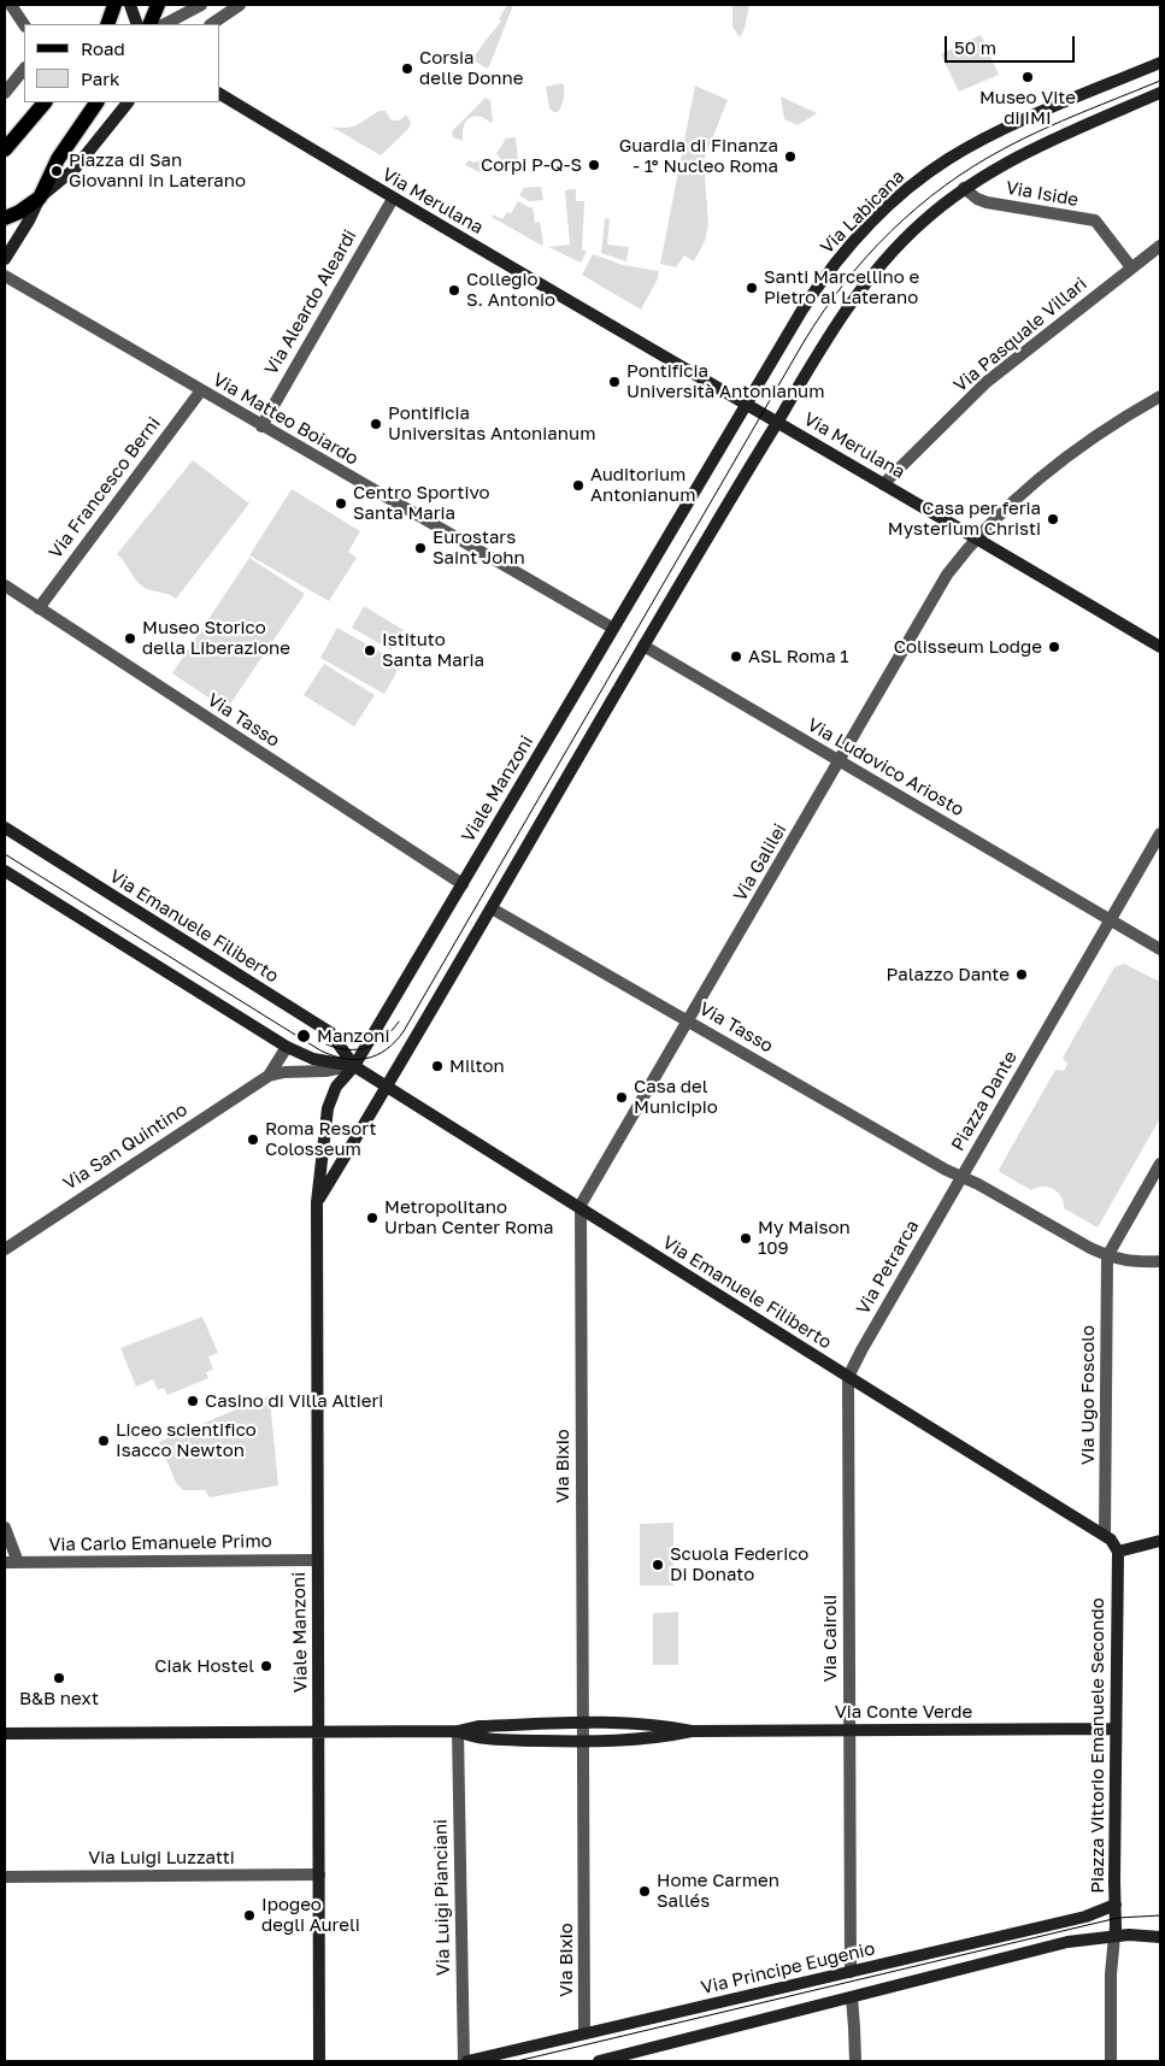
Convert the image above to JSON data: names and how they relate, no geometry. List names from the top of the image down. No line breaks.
{"streets":{"main road":["Via Merulana","Via Labicana","Viale Manzoni","Via Emanuele Filiberto","Via Conte Verde","Piazza Vittorio Emanuele Secondo","Via Principe Eugenio"],"street":["Via Iside","Via Aleardo Aleardi","Via Pasquale Villari","Via Matteo Boiardo","Via Francesco Berni","Via Tasso","Via Ludovico Ariosto","Via Galilei","Piazza Dante","Via San Quintino","Via Petrarca","Via Ugo Foscolo","Via Bixio","Via Carlo Emanuele Primo","Via Cairoli","Via Luigi Luzzatti","Via Luigi Pianciani"]},"crossings":[["Via Iside","Via Pasquale Villari"],["Via Merulana","Via Labicana"],["Via Merulana","Via Aleardo Aleardi"],["Via Merulana","Via Pasquale Villari"],["Via Merulana","Viale Manzoni"],["Via Merulana","Via Galilei"],["Via Labicana","Viale Manzoni"],["Via Aleardo Aleardi","Via Matteo Boiardo"],["Via Matteo Boiardo","Via Francesco Berni"],["Via Matteo Boiardo","Viale Manzoni"],["Via Francesco Berni","Via Tasso"],["Via Tasso","Viale Manzoni"],["Via Tasso","Via Galilei"],["Via Tasso","Piazza Dante"],["Via Tasso","Via Petrarca"],["Via Ludovico Ariosto","Via Galilei"],["Via Ludovico Ariosto","Piazza Dante"],["Viale Manzoni","Via Emanuele Filiberto"],["Viale Manzoni","Via San Quintino"],["Viale Manzoni","Via Carlo Emanuele Primo"],["Viale Manzoni","Via Conte Verde"],["Viale Manzoni","Via Luigi Luzzatti"],["Via Galilei","Via Emanuele Filiberto"],["Via Galilei","Via Bixio"],["Via Emanuele Filiberto","Via San Quintino"],["Via Emanuele Filiberto","Via Petrarca"],["Via Emanuele Filiberto","Via Ugo Foscolo"],["Via Emanuele Filiberto","Via Bixio"],["Via Emanuele Filiberto","Via Cairoli"],["Via Emanuele Filiberto","Piazza Vittorio Emanuele Secondo"],["Piazza Dante","Via Petrarca"],["Piazza Dante","Via Ugo Foscolo"],["Via Petrarca","Via Cairoli"],["Via Bixio","Via Conte Verde"],["Via Bixio","Via Principe Eugenio"],["Via Cairoli","Via Conte Verde"],["Via Cairoli","Via Principe Eugenio"],["Via Conte Verde","Piazza Vittorio Emanuele Secondo"],["Via Conte Verde","Via Luigi Pianciani"],["Piazza Vittorio Emanuele Secondo","Via Principe Eugenio"],["Via Luigi Pianciani","Via Principe Eugenio"]],"places":["Corsia delle Donne","Museo Vite di IMI","Guardia di Finanza - 1° Nucleo Roma","Corpi P-Q-S","Piazza di San Giovanni in Laterano","Santi Marcellino e Pietro al Laterano","Collegio S. Antonio","Pontificia Università Antonianum","Pontificia Universitas Antonianum","Auditorium Antonianum","Centro Sportivo Santa Maria","Casa per feria Mysterium Christi","Eurostars Saint John","Museo Storico della Liberazione","Colisseum Lodge","Istituto Santa Maria","ASL Roma 1","Palazzo Dante","Manzoni","Milton","Casa del Municipio","Roma Resort Colosseum","Metropolitano Urban Center Roma","My Maison 109","Casino di Villa Altieri","Liceo scientifico Isacco Newton","Scuola Federico Di Donato","Ciak Hostel","B&B next","Home Carmen Sallés","Ipogeo degli Aureli"],"legend":["Road","Park"],"scale_bar":"50 m"}
